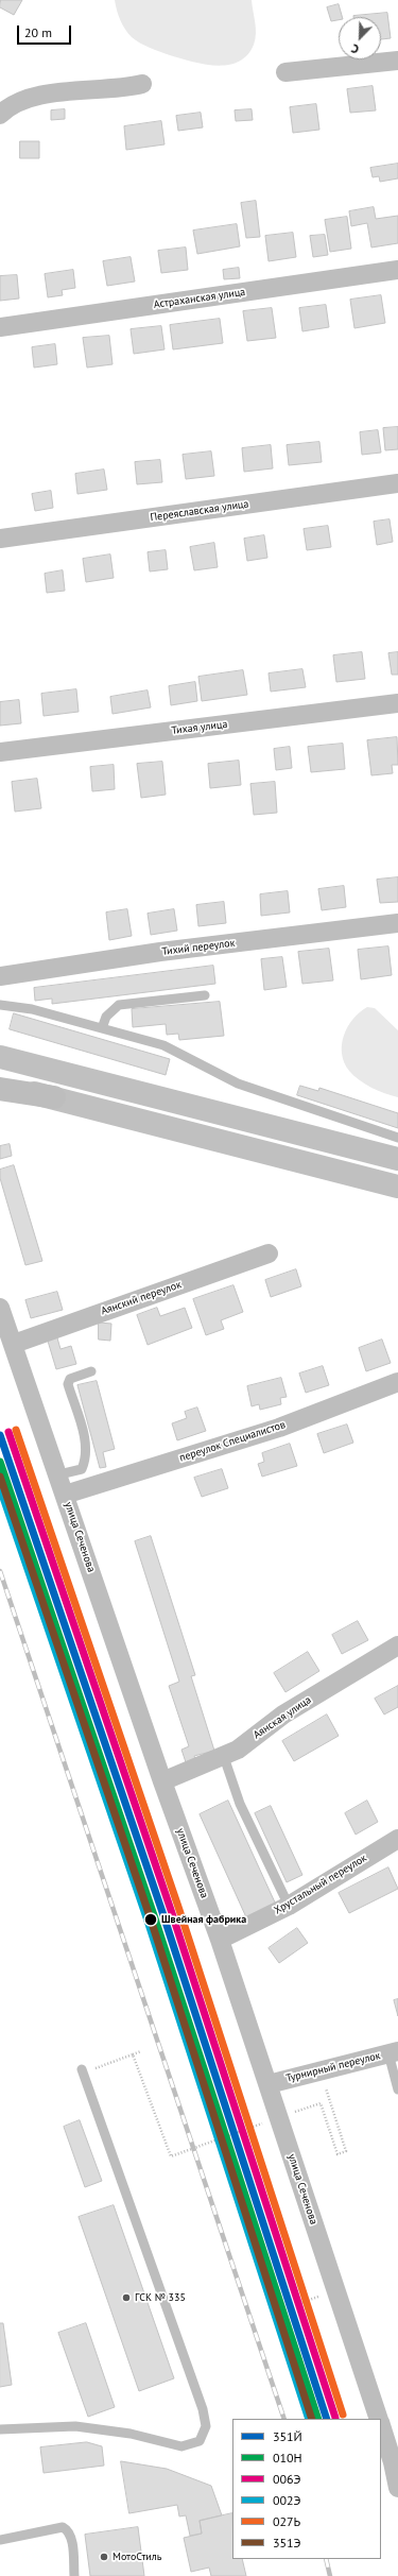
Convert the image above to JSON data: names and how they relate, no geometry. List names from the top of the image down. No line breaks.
{"streets":{"street":["Астраханская улица","Переяславская улица","Тихая улица","Тихий переулок","Аянский переулок","переулок Специалистов","улица Сеченова","Аянская улица","Хрустальный переулок","Турнирный переулок"]},"crossings":[["Аянский переулок","улица Сеченова"],["переулок Специалистов","улица Сеченова"],["улица Сеченова","Аянская улица"],["улица Сеченова","Хрустальный переулок"],["улица Сеченова","Турнирный переулок"]],"places":["Швейная фабрика","ГСК № 335","МотоСтиль"],"lines":["transit line 027Ь","transit line 006Э","transit line 351Й","transit line 010Н","transit line 351Э","transit line 002Э"],"legend":["351Й","010Н","006Э","002Э","027Ь","351Э"],"scale_bar":"20 m","north":"bottom left"}
